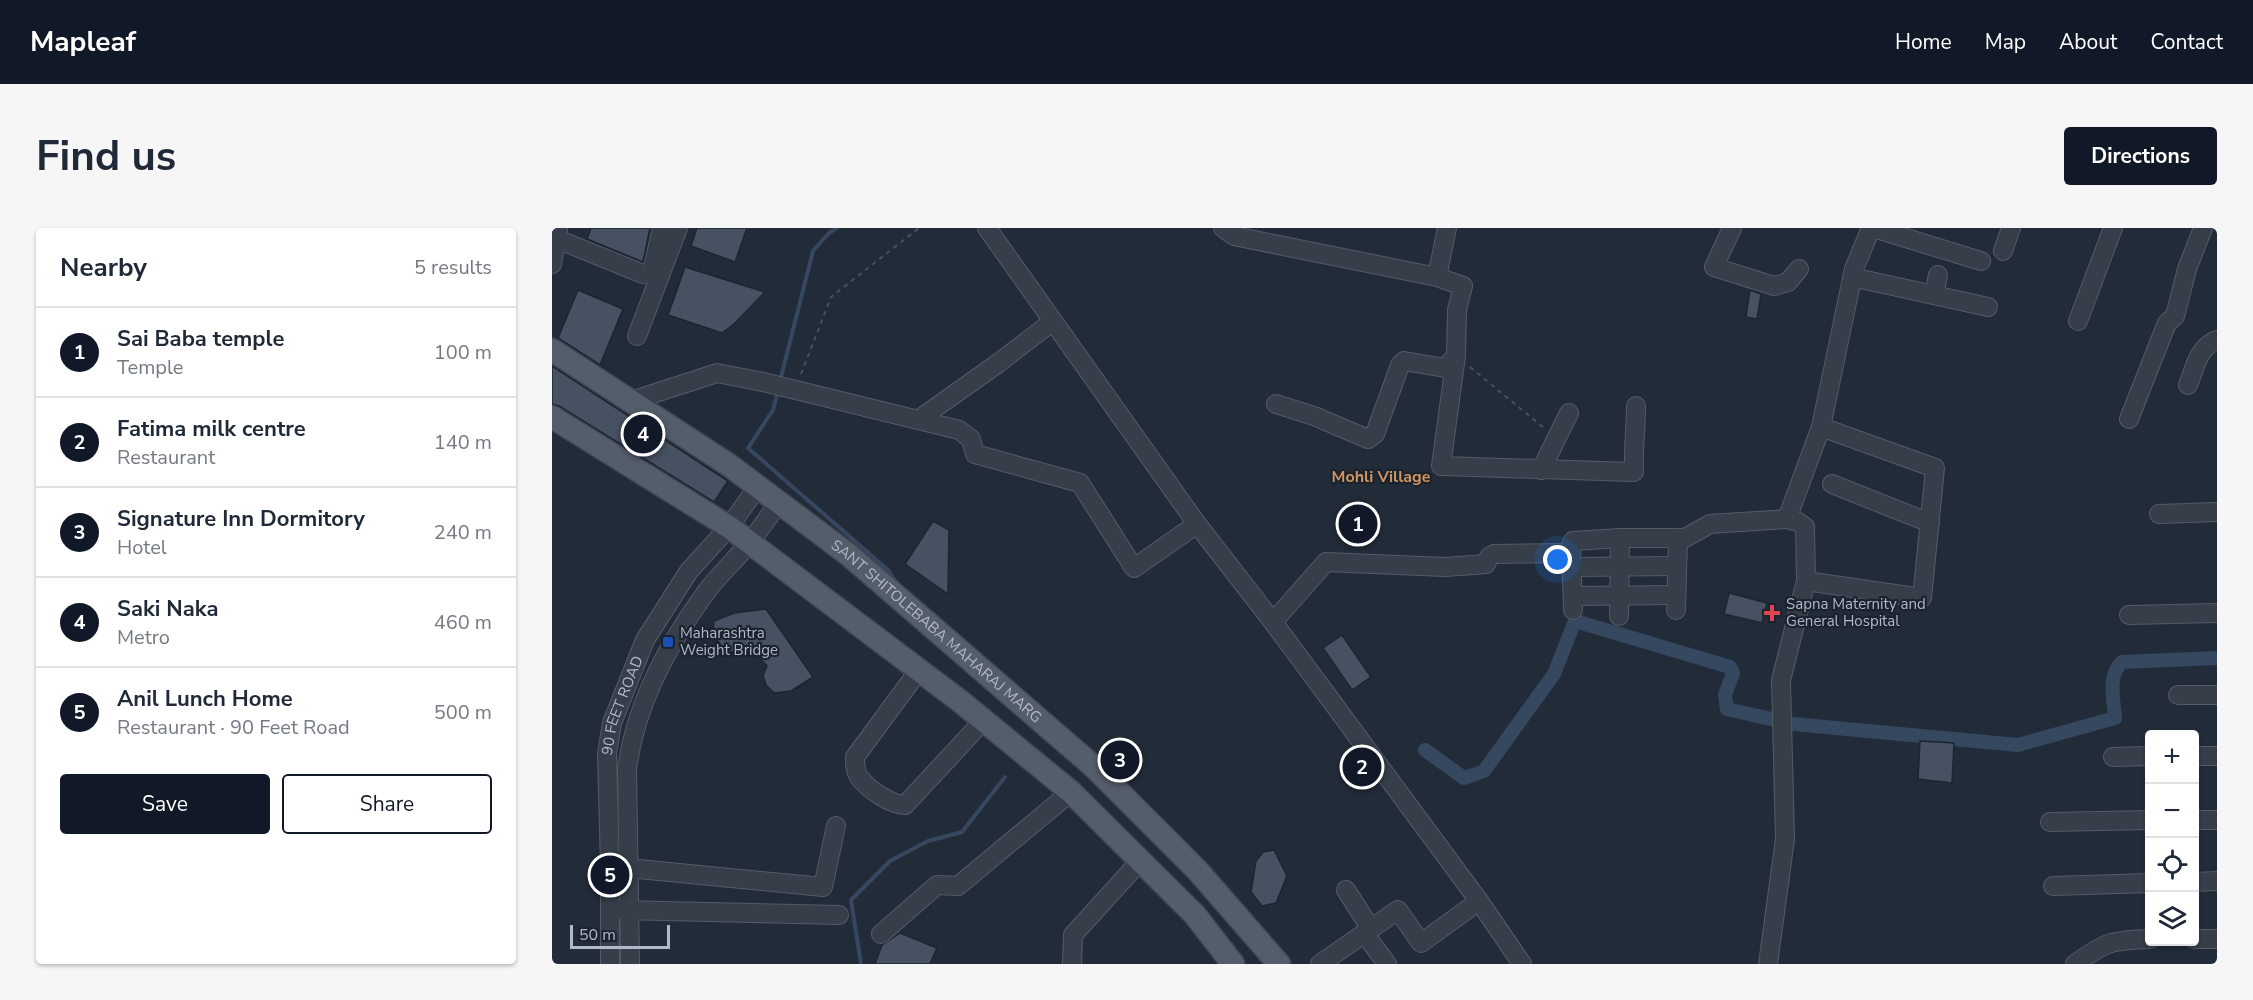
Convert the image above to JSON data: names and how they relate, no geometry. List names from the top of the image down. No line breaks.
{"streets":{"main road":["SANT SHITOLEBABA MAHARAJ MARG"],"street":["90 FEET ROAD"]},"crossings":[["SANT SHITOLEBABA MAHARAJ MARG","90 FEET ROAD"]],"districts":["Mohli Village"],"places":{"health":["Sapna Maternity and General Hospital"],"transit":["Maharashtra Weight Bridge"]},"scale_bar":"50 m","page":{"header":"Mapleaf","nav":["Home","Map","About","Contact"],"buttons":["Directions",["Save","Share"]],"title":"Find us","heading":["Nearby","5 results"],"list":[{"mark":"1","name":"Sai Baba temple","note":"Temple","value":"100 m"},{"mark":"2","name":"Fatima milk centre","note":"Restaurant","value":"140 m"},{"mark":"3","name":"Signature Inn Dormitory","note":"Hotel","value":"240 m"},{"mark":"4","name":"Saki Naka","note":"Metro","value":"460 m"},{"mark":"5","name":"Anil Lunch Home","note":"Restaurant · 90 Feet Road","value":"500 m"}],"pins":["4","1","3","2","5"],"map_buttons":["+","−"],"scale":"50 m"}}
